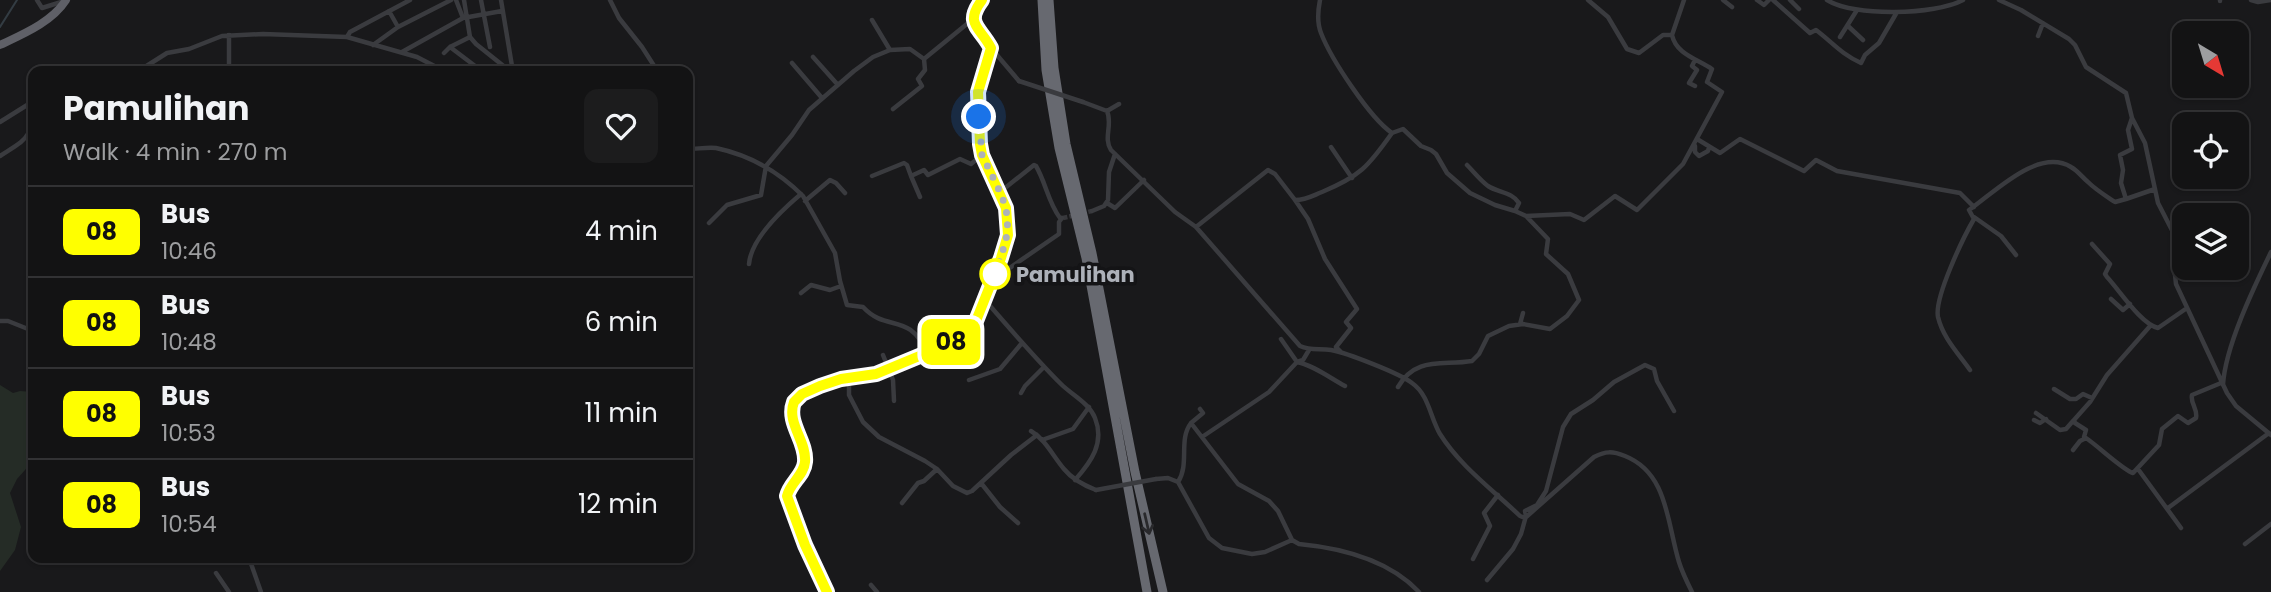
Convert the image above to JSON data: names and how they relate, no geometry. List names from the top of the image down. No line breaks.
{"places":["Pamulihan"],"lines":["bus line 08"],"north":"bottom right","page":{"on_map":"08","heading":["Pamulihan","Walk · 4 min · 270 m"],"list":[{"mark":"08","name":"Bus","note":"10:46","value":"4 min"},{"mark":"08","name":"Bus","note":"10:48","value":"6 min"},{"mark":"08","name":"Bus","note":"10:53","value":"11 min"},{"mark":"08","name":"Bus","note":"10:54","value":"12 min"}]}}
